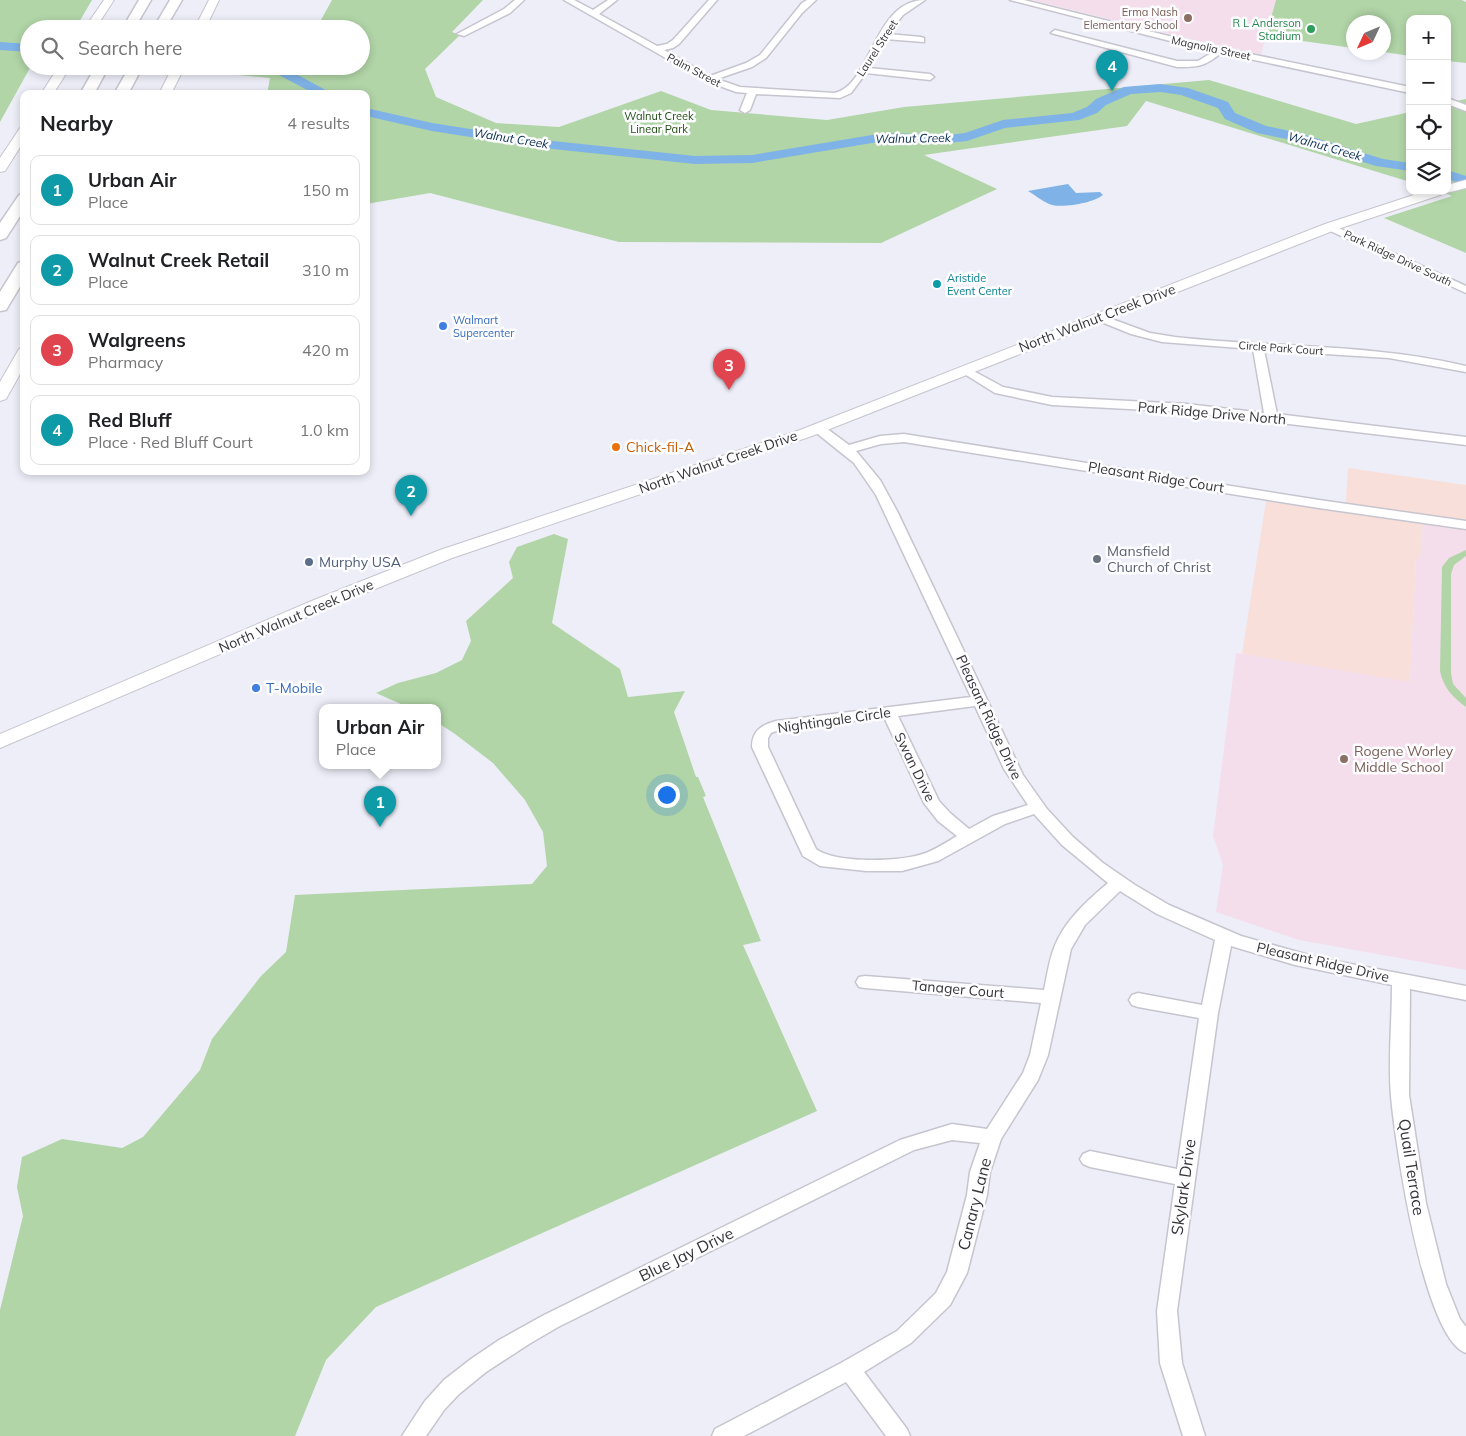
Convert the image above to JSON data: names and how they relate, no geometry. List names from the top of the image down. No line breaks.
{"streets":{"main road":["North Walnut Creek Drive"],"street":["Laurel Street","Magnolia Street","Palm Street","Park Ridge Drive South","Circle Park Court","Park Ridge Drive North","Pleasant Ridge Court","Pleasant Ridge Drive","Nightingale Circle","Swan Drive","Tanager Court","Quail Terrace","Skylark Drive","Canary Lane","Blue Jay Drive"]},"crossings":[["Laurel Street","Palm Street"],["Park Ridge Drive South","North Walnut Creek Drive"],["North Walnut Creek Drive","Circle Park Court"],["North Walnut Creek Drive","Park Ridge Drive North"],["North Walnut Creek Drive","Pleasant Ridge Drive"],["Pleasant Ridge Court","Pleasant Ridge Drive"],["Pleasant Ridge Drive","Nightingale Circle"],["Pleasant Ridge Drive","Quail Terrace"],["Pleasant Ridge Drive","Skylark Drive"],["Pleasant Ridge Drive","Canary Lane"],["Nightingale Circle","Swan Drive"],["Tanager Court","Canary Lane"],["Canary Lane","Blue Jay Drive"]],"water":["Walnut Creek"],"parks":["Walnut Creek Linear Park"],"places":["Erma Nash Elementary School","R L Anderson Stadium","Aristide Event Center","Walmart Supercenter","Chick-fil-A","Mansfield Church of Christ","Murphy USA","T-Mobile","Rogene Worley Middle School"],"north":"bottom left","page":{"map_buttons":["+","−"],"search":"Search here","pins":["4","3","2","1"],"heading":["Nearby","4 results"],"list":[{"mark":"1","name":"Urban Air","note":"Place","value":"150 m"},{"mark":"2","name":"Walnut Creek Retail","note":"Place","value":"310 m"},{"mark":"3","name":"Walgreens","note":"Pharmacy","value":"420 m"},{"mark":"4","name":"Red Bluff","note":"Place · Red Bluff Court","value":"1.0 km"}],"popup":["Urban Air","Place"]}}
